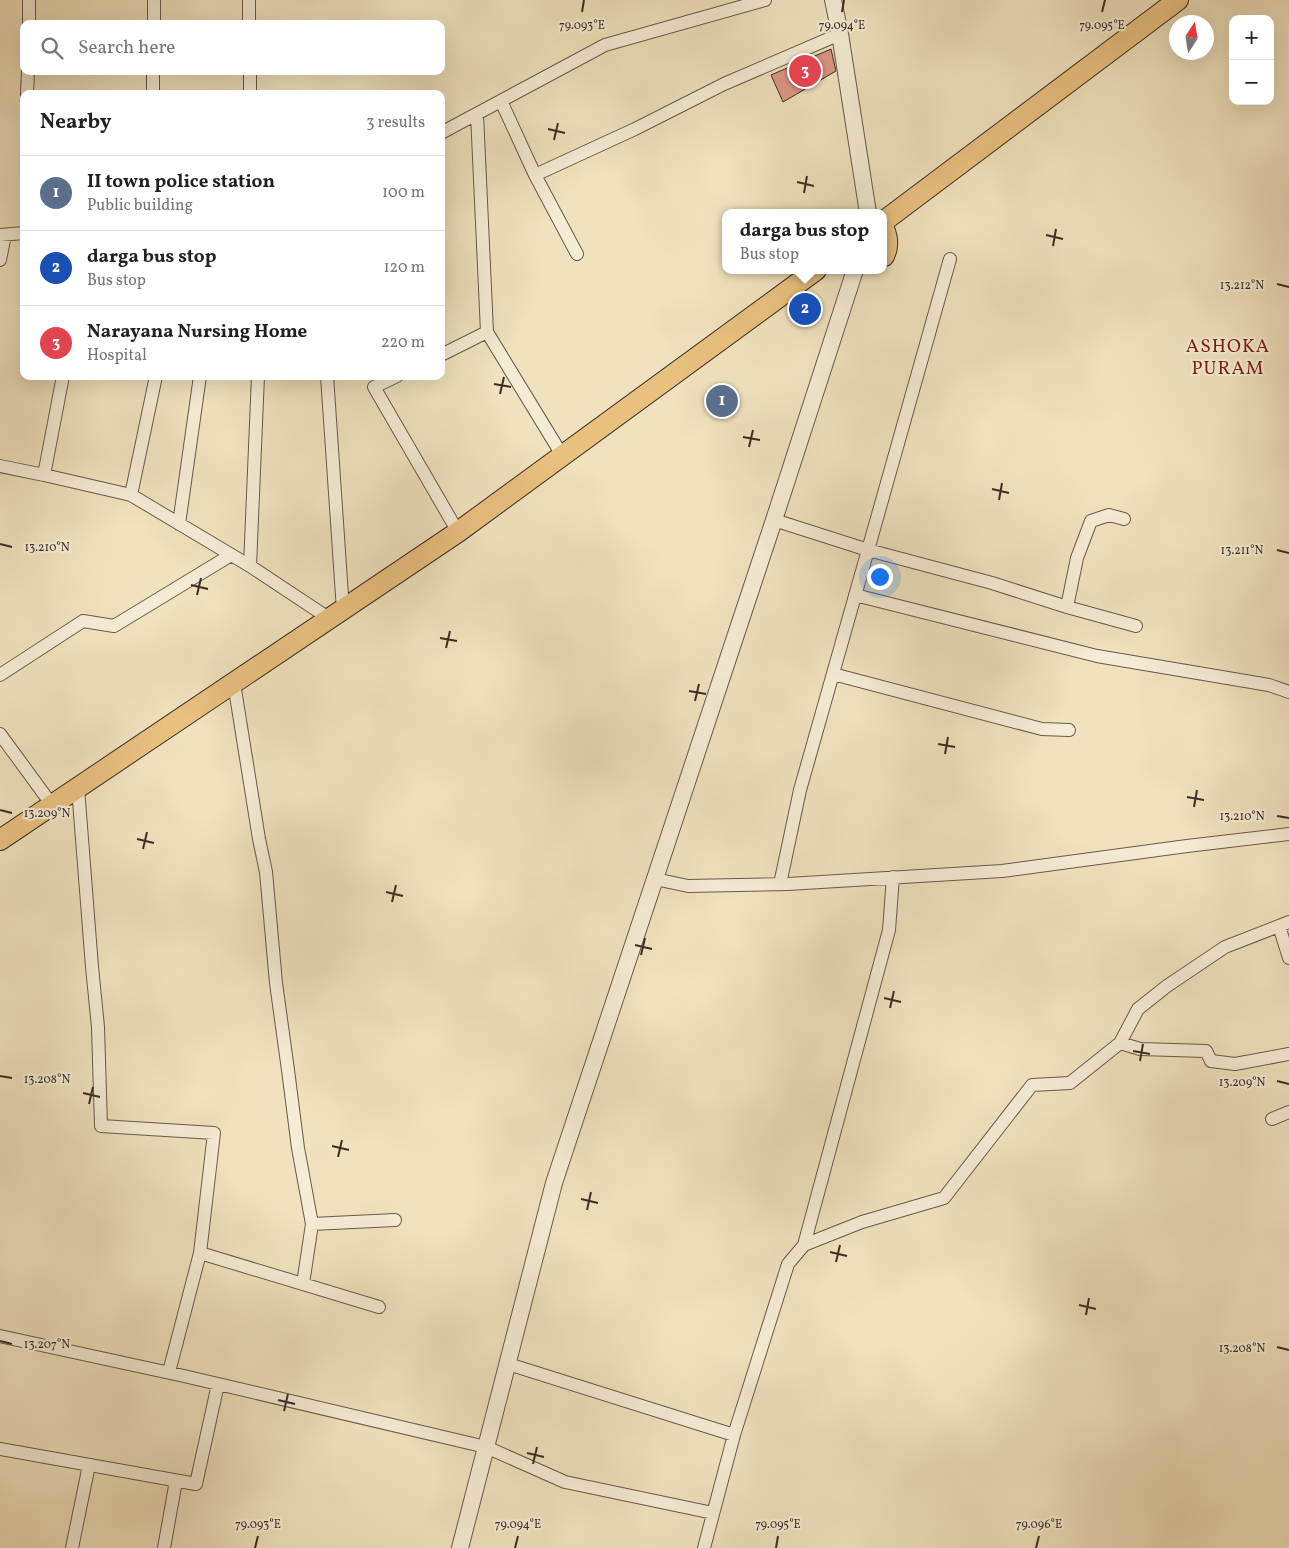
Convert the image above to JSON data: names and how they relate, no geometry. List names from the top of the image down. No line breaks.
{"districts":["ASHOKA PURAM"],"north":"top","page":{"map_buttons":["+","−"],"search":"Search here","pins":["3","2","1"],"heading":["Nearby","3 results"],"list":[{"mark":"1","name":"II town police station","note":"Public building","value":"100 m"},{"mark":"2","name":"darga bus stop","note":"Bus stop","value":"120 m"},{"mark":"3","name":"Narayana Nursing Home","note":"Hospital","value":"220 m"}],"popup":["darga bus stop","Bus stop"]},"coordinates":["79.093°E","79.094°E","79.095°E","13.212°N","13.210°N","13.211°N","13.209°N","13.208°N","13.207°N","79.096°E"]}
